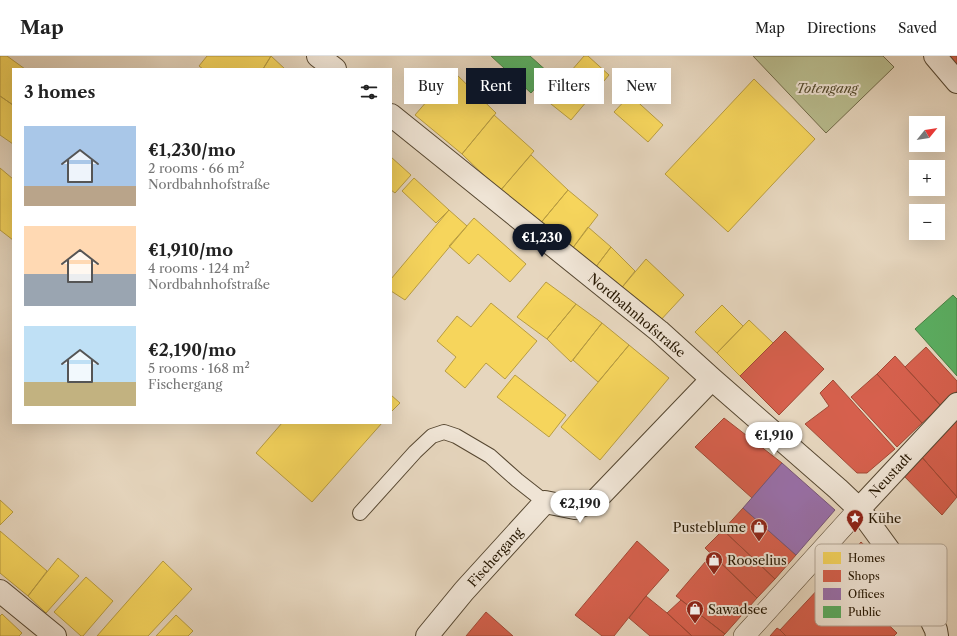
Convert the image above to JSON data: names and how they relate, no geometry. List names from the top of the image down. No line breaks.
{"streets":{"street":["Nordbahnhofstraße","Neustadt","Fischergang"]},"crossings":[["Nordbahnhofstraße","Neustadt"]],"parks":["Totengang"],"places":{"place":["Kühe"],"shop":["Pusteblume","Rooselius","Sawadsee"]},"legend":["Homes","Shops","Offices","Public"],"north":"top right","page":{"header":"Map","nav":["Map","Directions","Saved"],"chip":["Buy","Rent","Filters","New"],"heading":"3 homes","map_buttons":["+","−"],"list":[{"name":"€1,230/mo","note":"2 rooms · 66 m² · Nordbahnhofstraße"},{"name":"€1,910/mo","note":"4 rooms · 124 m² · Nordbahnhofstraße"},{"name":"€2,190/mo","note":"5 rooms · 168 m² · Fischergang"}],"price":["€1,230","€1,910","€2,190"]}}
